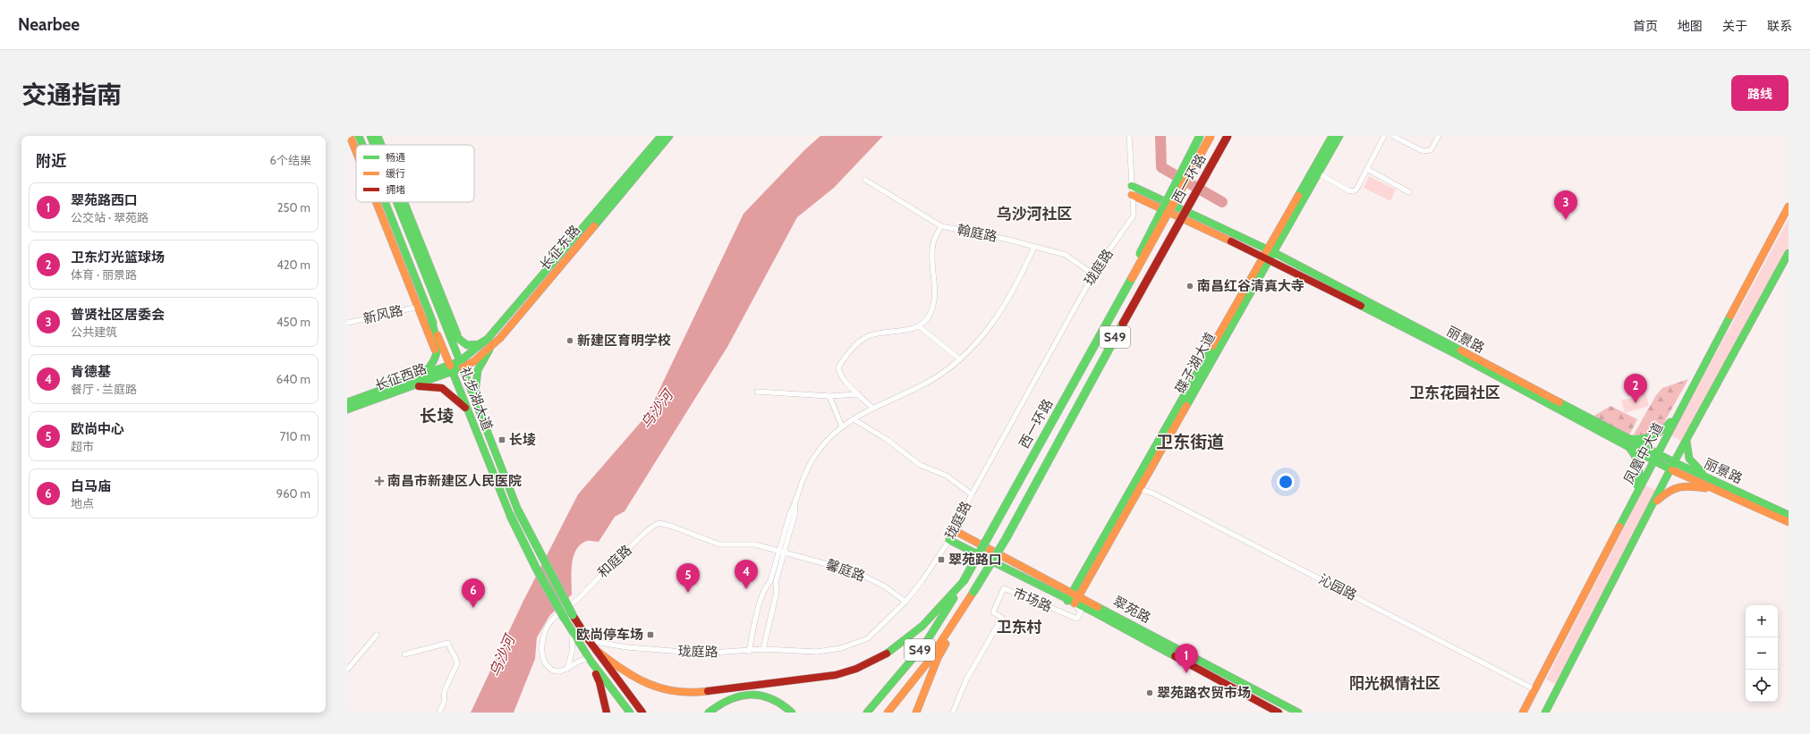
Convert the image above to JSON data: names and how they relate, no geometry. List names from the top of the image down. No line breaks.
{"streets":{"main road":["西一环路","长征东路","S49","丽景路","碟子湖大道","长征西路","礼步湖大道","凤凰中大道","翠苑路"],"street":["翰庭路","珑庭路","新风路","和庭路","馨庭路","沁园路","市场路"]},"crossings":[["翰庭路","珑庭路"],["长征东路","长征西路"],["长征东路","礼步湖大道"],["珑庭路","丽景路"],["珑庭路","礼步湖大道"],["珑庭路","馨庭路"],["珑庭路","翠苑路"],["丽景路","碟子湖大道"],["丽景路","凤凰中大道"],["碟子湖大道","沁园路"],["碟子湖大道","市场路"],["碟子湖大道","翠苑路"],["长征西路","礼步湖大道"],["凤凰中大道","沁园路"],["和庭路","馨庭路"],["市场路","翠苑路"]],"districts":["乌沙河社区","卫东花园社区","长堎","卫东街道","卫东村","阳光枫情社区"],"water":["乌沙河"],"places":{"other":["南昌红谷清真大寺","新建区育明学校","翠苑路农贸市场"],"transit":["长堎","翠苑路口","欧尚停车场"],"health":["南昌市新建区人民医院"]},"legend":["畅通","缓行","拥堵"],"page":{"header":"Nearbee","nav":["首页","地图","关于","联系"],"title":"交通指南","buttons":"路线","heading":["附近","6个结果"],"list":[{"mark":"1","name":"翠苑路西口","note":"公交站 · 翠苑路","value":"250 m"},{"mark":"2","name":"卫东灯光篮球场","note":"体育 · 丽景路","value":"420 m"},{"mark":"3","name":"普贤社区居委会","note":"公共建筑","value":"450 m"},{"mark":"4","name":"肯德基","note":"餐厅 · 兰庭路","value":"640 m"},{"mark":"5","name":"欧尚中心","note":"超市","value":"710 m"},{"mark":"6","name":"白马庙","note":"地点","value":"960 m"}],"pins":["3","2","4","5","6","1"],"map_buttons":["+","−"]}}
